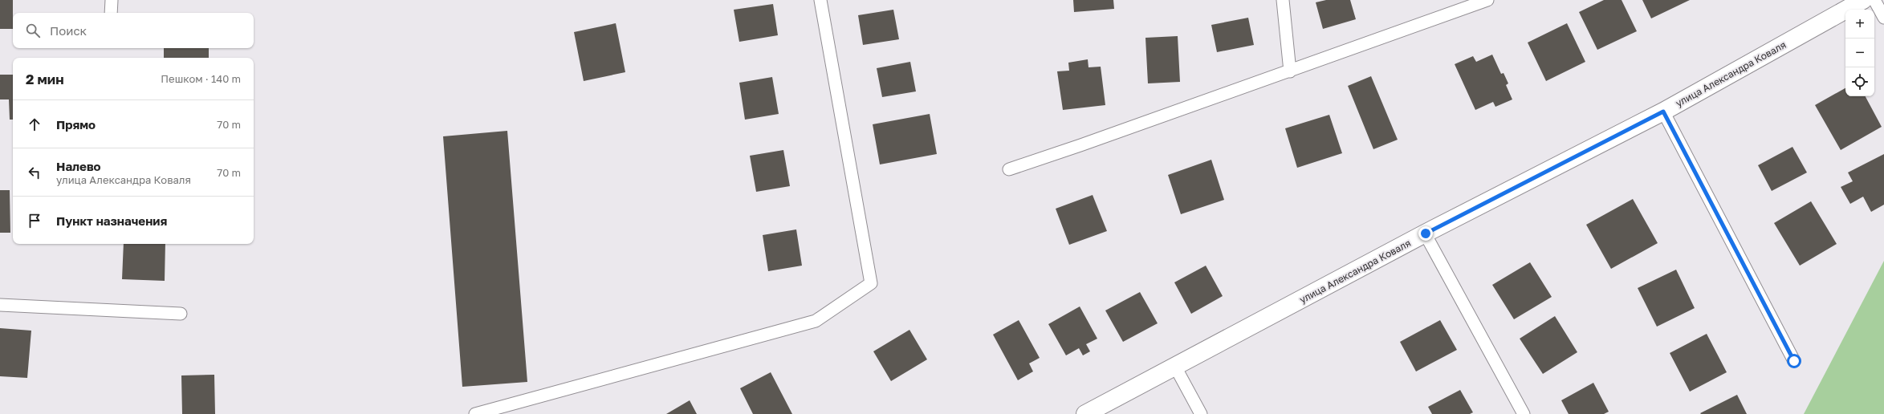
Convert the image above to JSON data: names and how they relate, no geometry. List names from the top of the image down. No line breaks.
{"streets":{"street":["улица Александра Коваля"]},"page":{"map_buttons":["+","−"],"search":"Поиск","heading":["2 мин","Пешком · 140 m"],"list":[["Прямо","70 m"],["Налево","улица Александра Коваля","70 m"],"Пункт назначения"]}}
